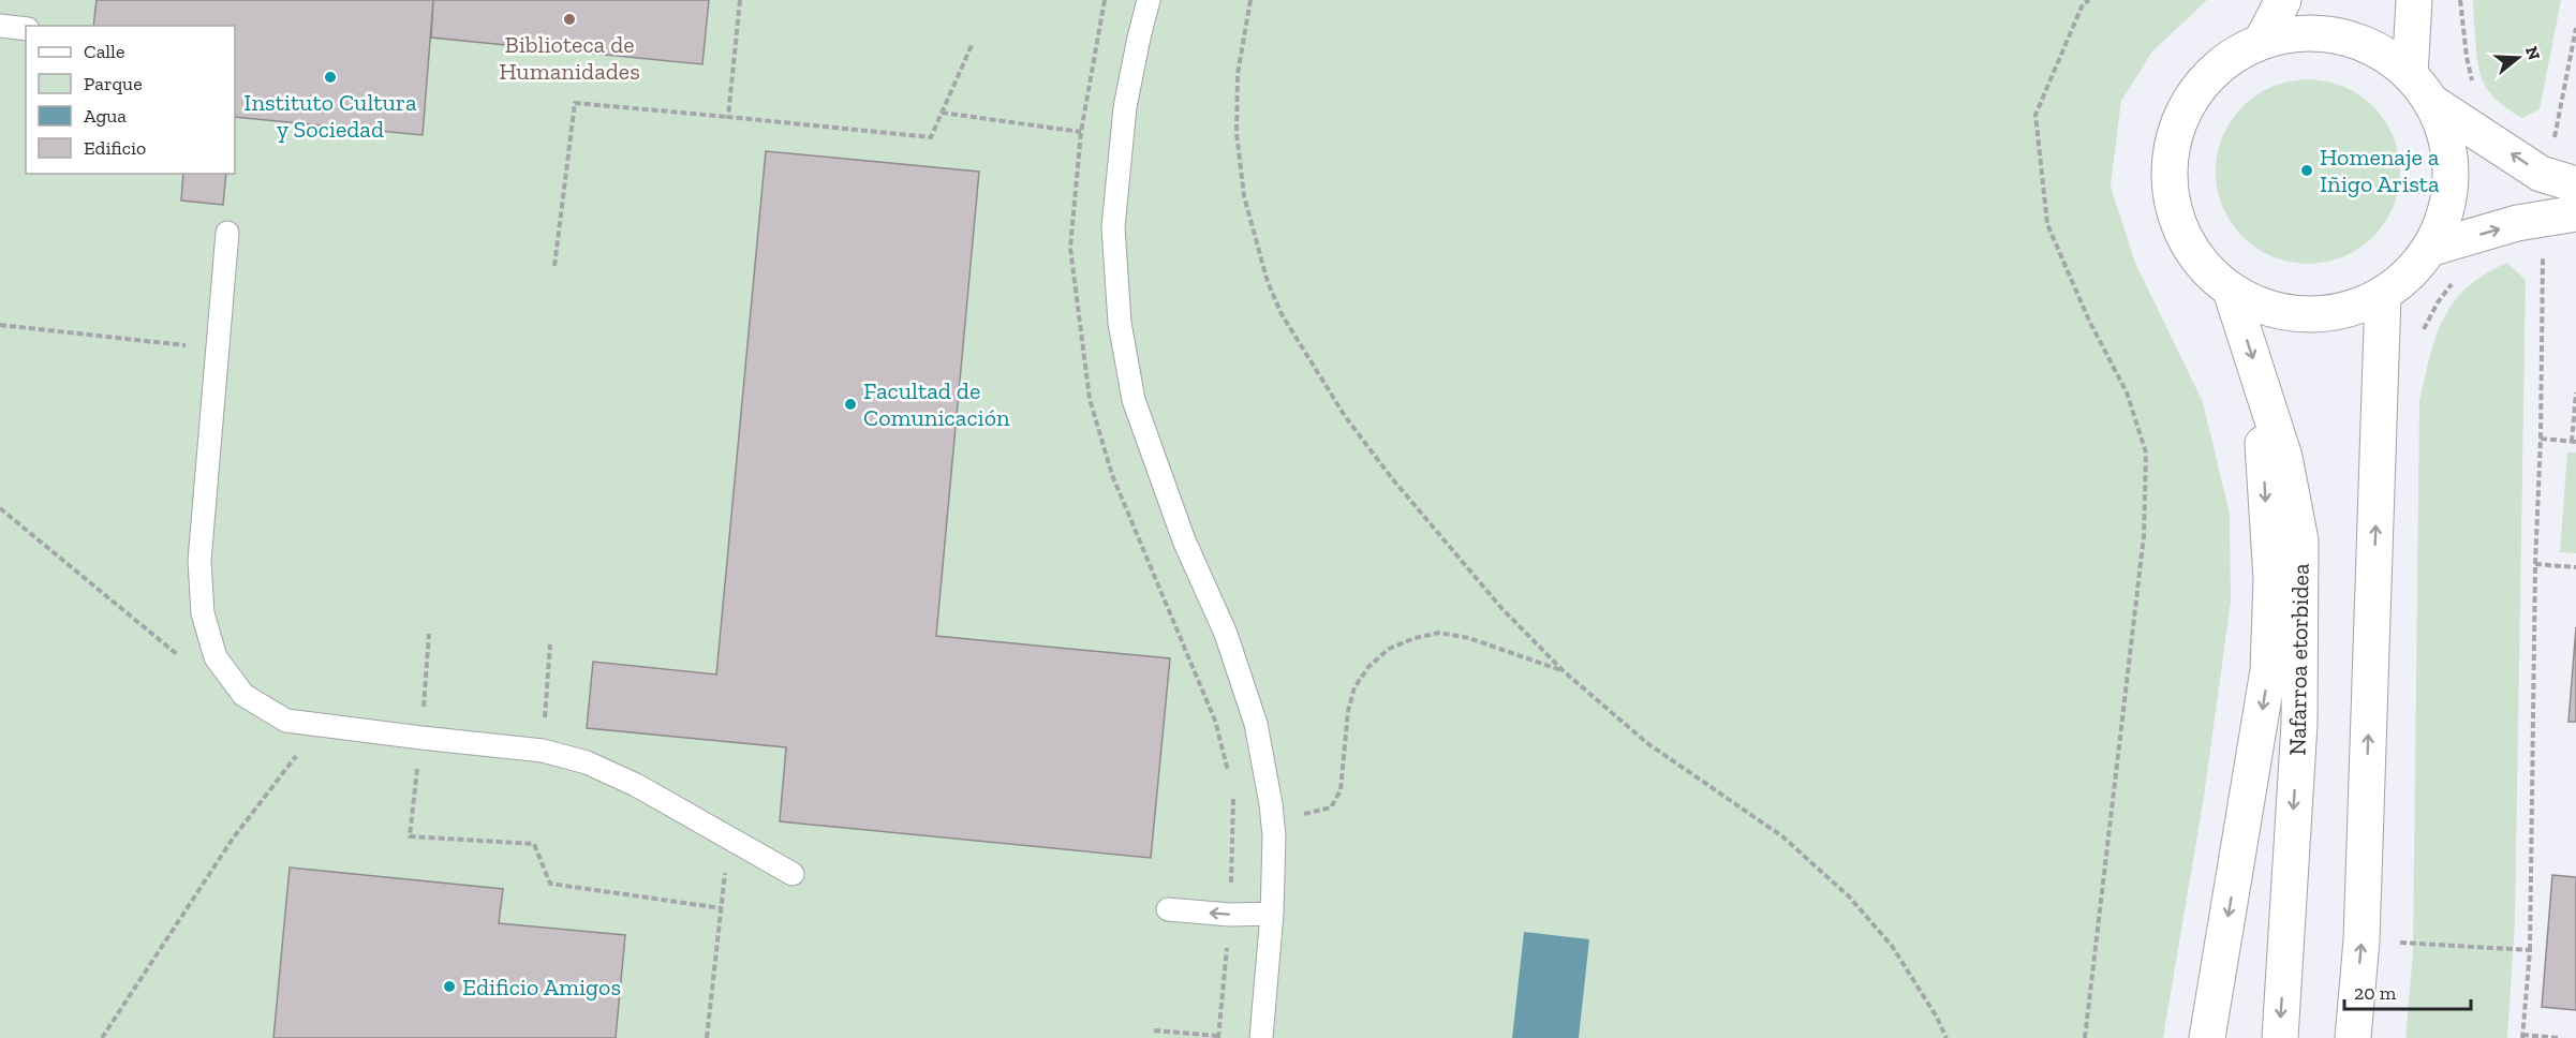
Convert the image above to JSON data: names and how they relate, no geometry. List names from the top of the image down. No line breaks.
{"streets":{"main road":["Nafarroa etorbidea"]},"places":["Biblioteca de Humanidades","Instituto Cultura y Sociedad","Homenaje a Iñigo Arista","Facultad de Comunicación","Edificio Amigos"],"legend":["Calle","Parque","Agua","Edificio"],"scale_bar":"20 m","north":"right"}
